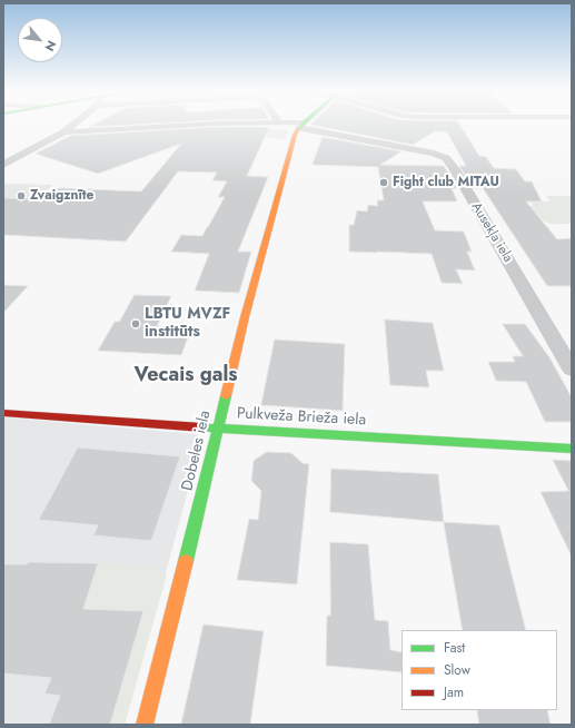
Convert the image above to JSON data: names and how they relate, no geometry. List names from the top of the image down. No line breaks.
{"streets":{"street":["Ausekļa iela","Pulkveža Brieža iela","Dobeles iela"]},"crossings":[["Pulkveža Brieža iela","Dobeles iela"]],"districts":["Vecais gals"],"places":["Fight club MITAU","Zvaigznīte","LBTU MVZF institūts"],"legend":["Fast","Slow","Jam"],"north":"bottom right"}
